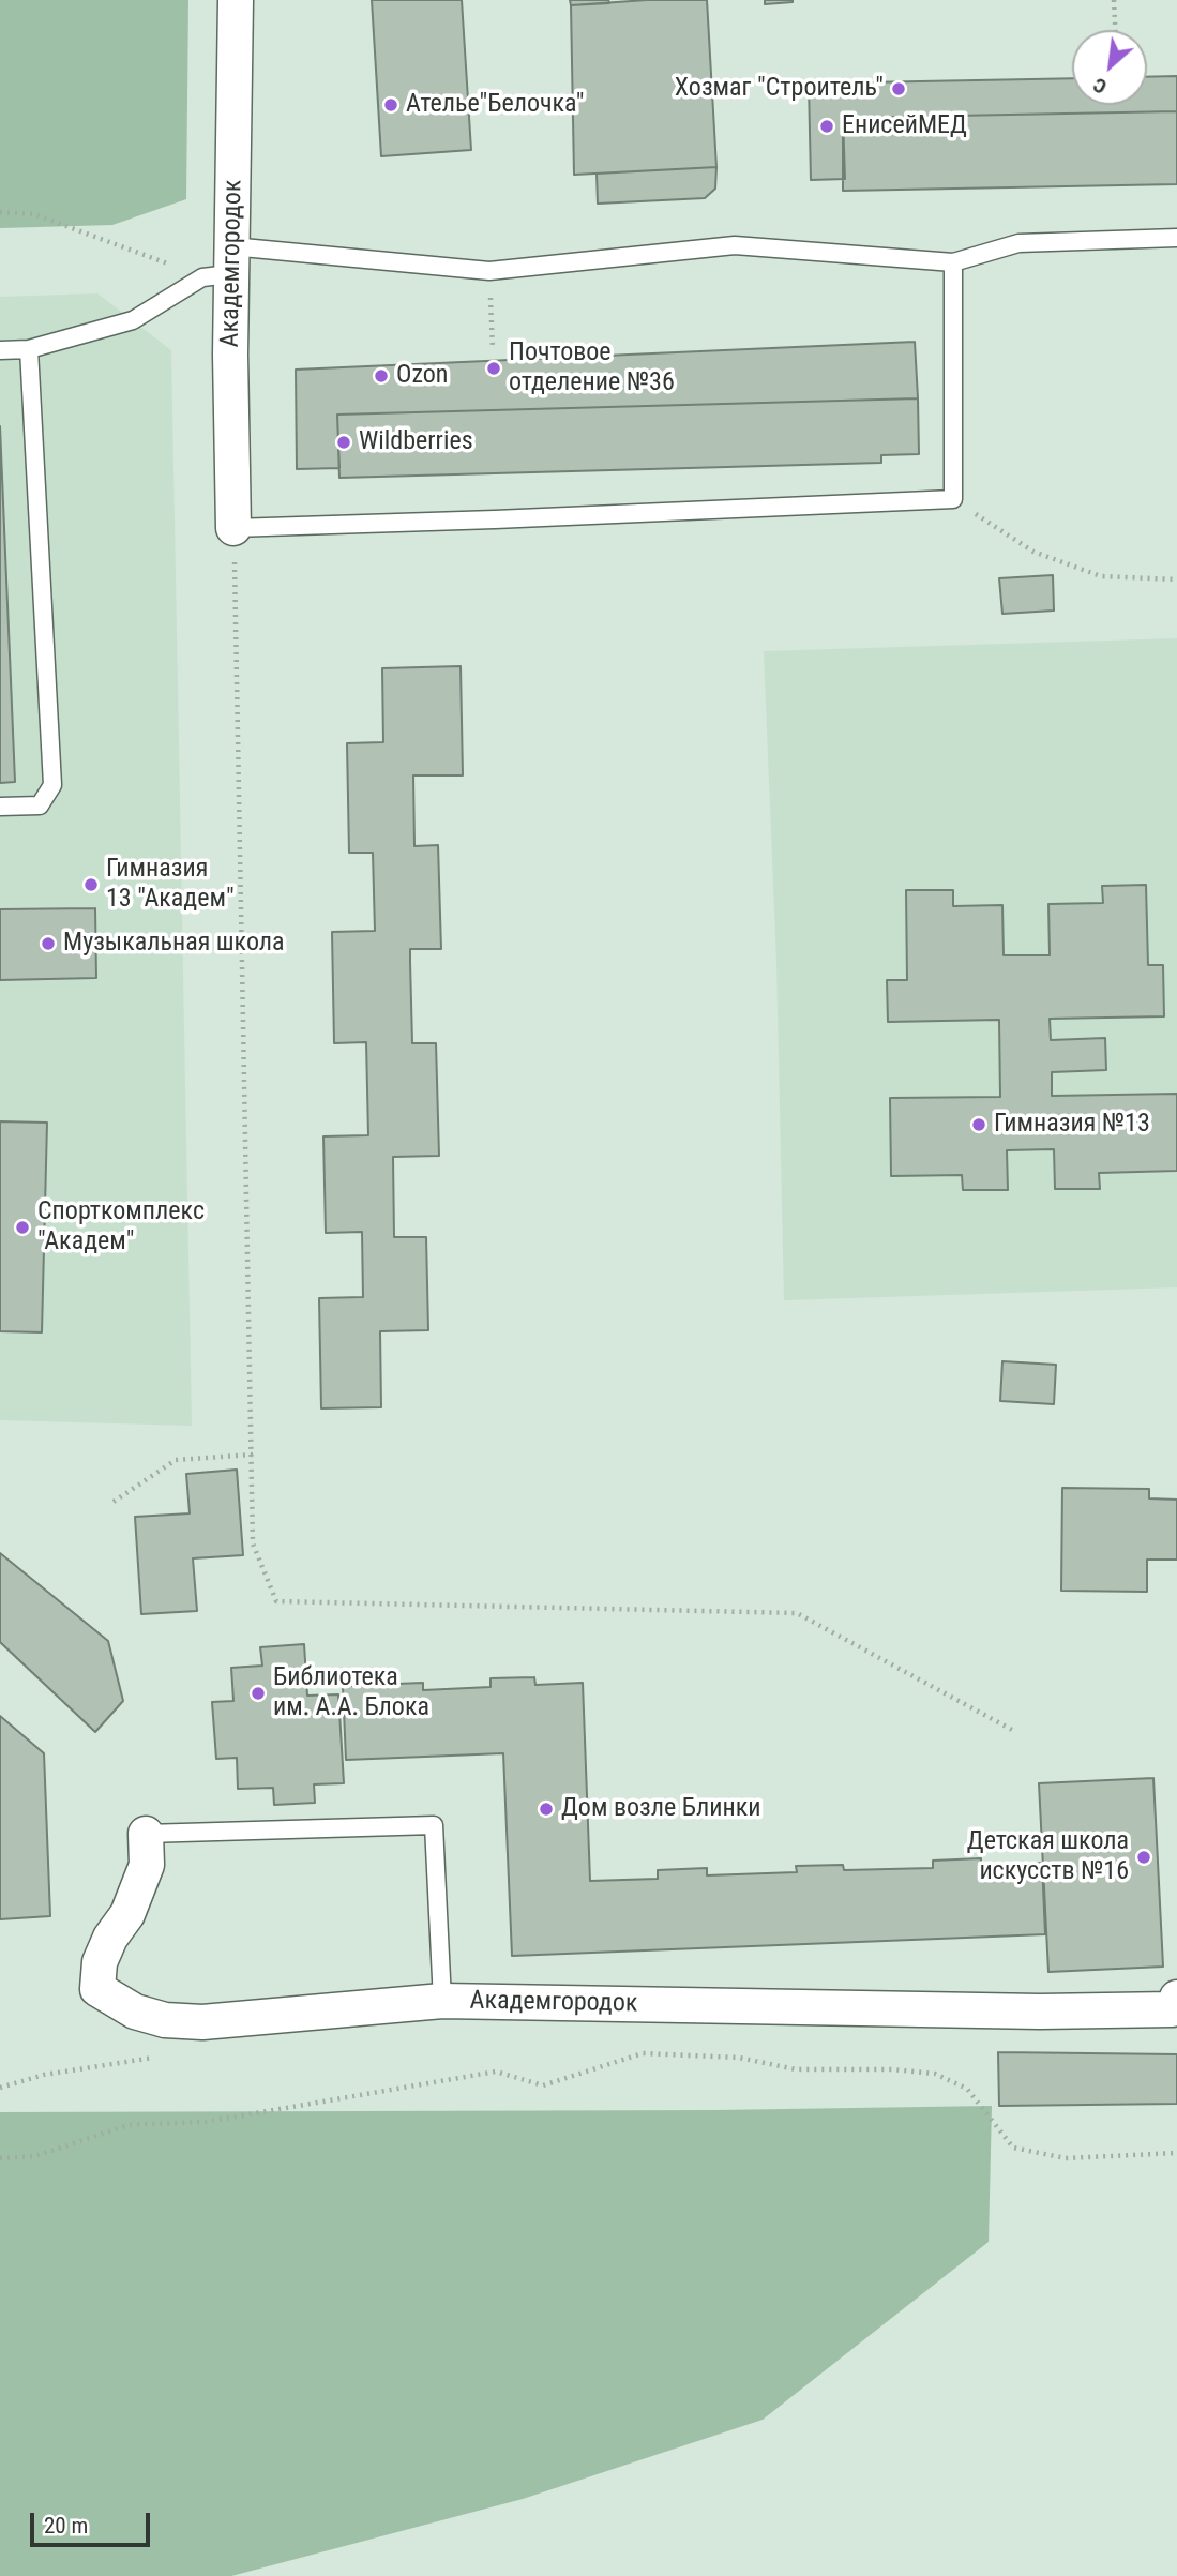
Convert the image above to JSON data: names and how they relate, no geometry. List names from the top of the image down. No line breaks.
{"streets":{"street":["Академгородок"]},"places":["Хозмаг \"Строитель\"","Ателье\"Белочка\"","ЕнисейМЕД","Почтовое отделение №36","Ozon","Wildberries","Гимназия 13 \"Академ\"","Музыкальная школа","Гимназия №13","Спорткомплекс \"Академ\"","Библиотека им. А.А. Блока","Дом возле Блинки","Детская школа искусств №16"],"scale_bar":"20 m","north":"bottom left"}
